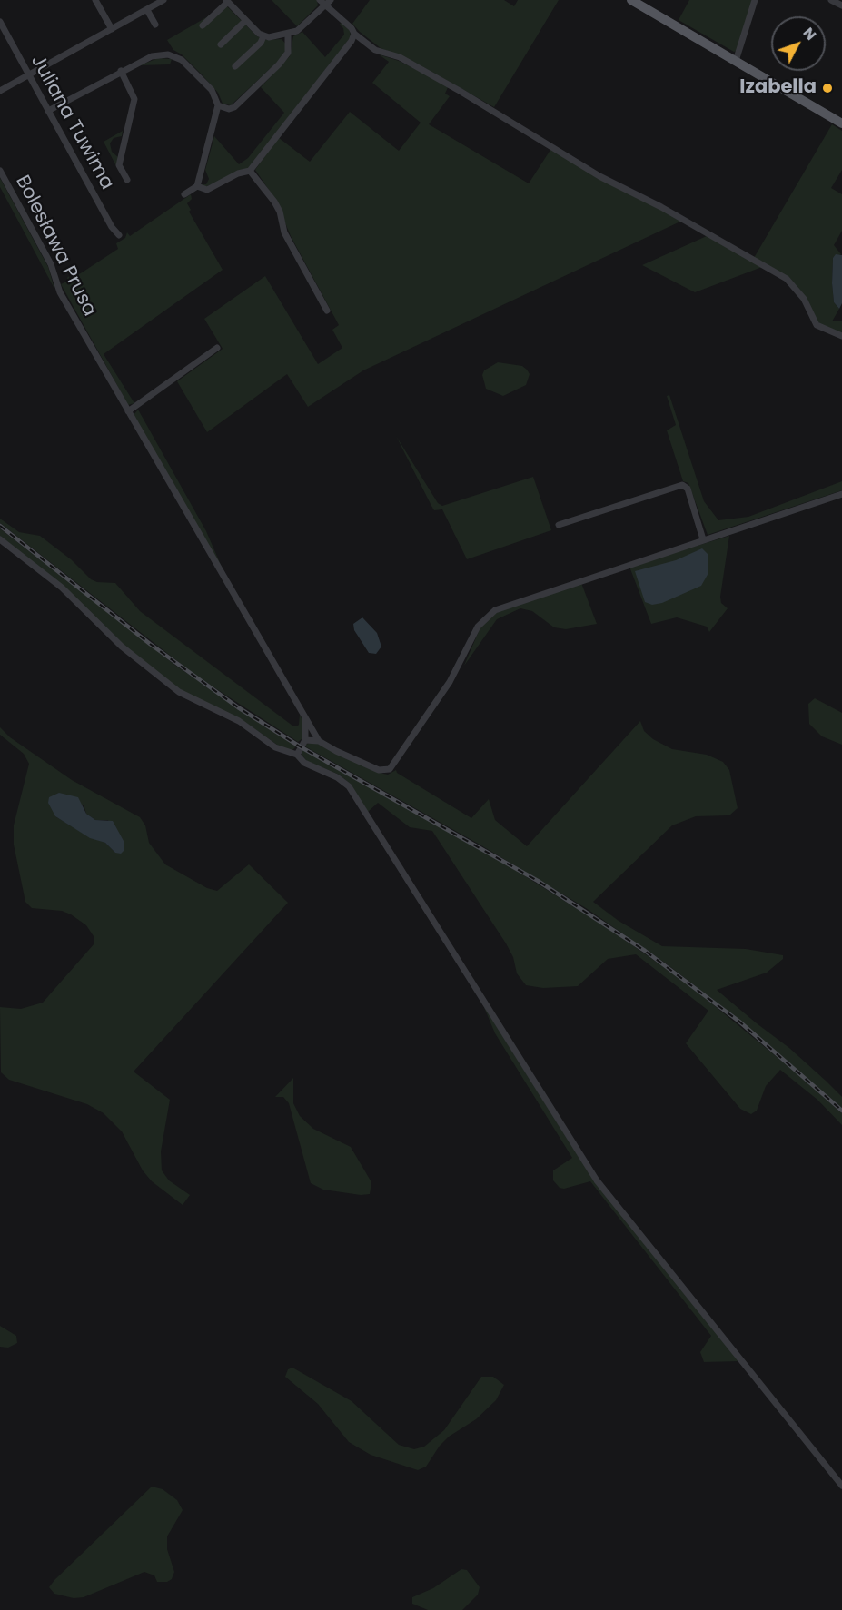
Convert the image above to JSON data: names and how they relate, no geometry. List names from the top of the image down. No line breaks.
{"streets":{"street":["Juliana Tuwima","Bolesława Prusa"]},"places":["Izabella"],"north":"top right"}
